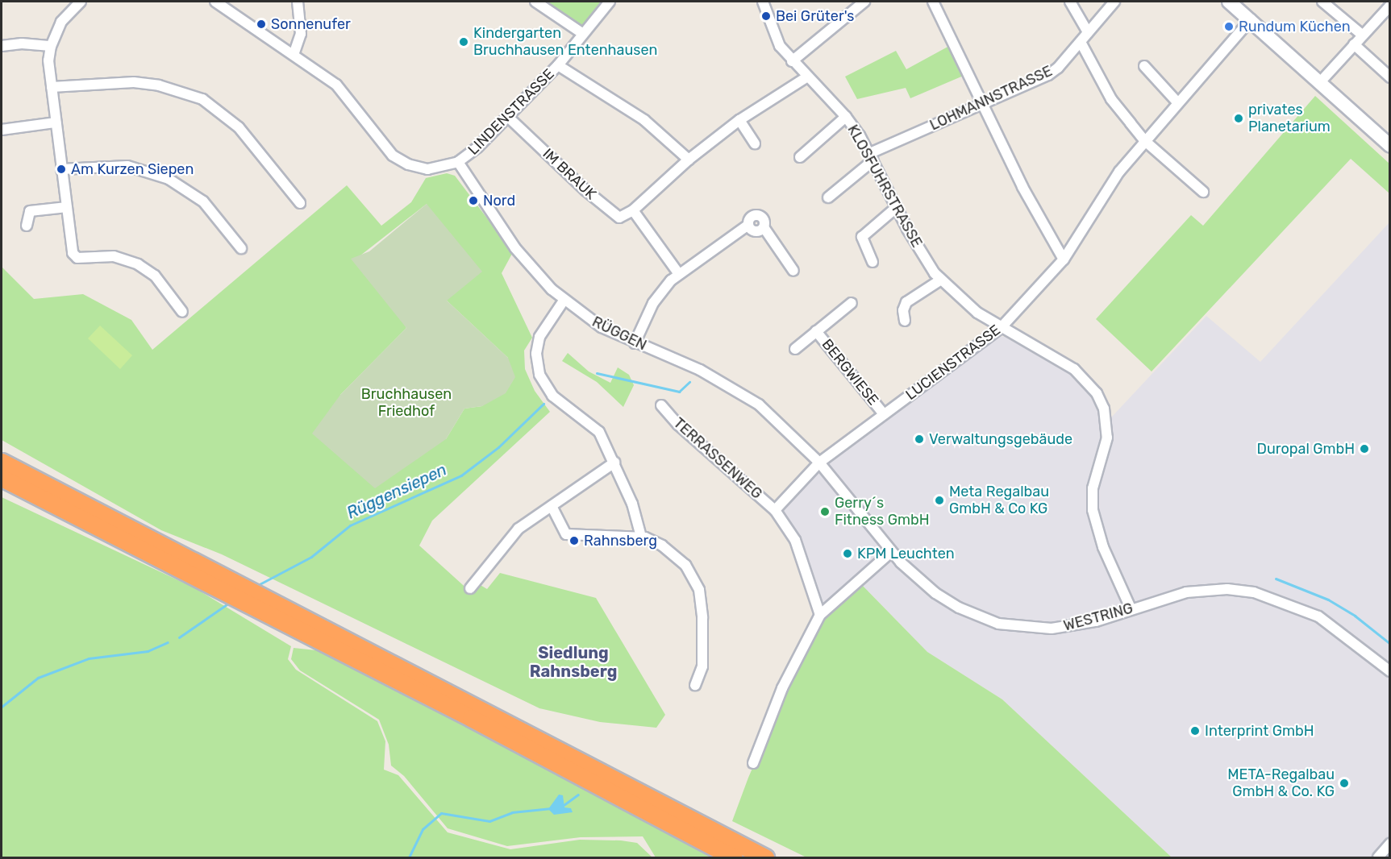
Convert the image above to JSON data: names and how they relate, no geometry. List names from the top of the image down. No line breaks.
{"streets":{"street":["LOHMANNSTRASSE","LINDENSTRASSE","IM BRAUK","KLOSFUHRSTRASSE","RÜGGEN","LUCIENSTRASSE","BERGWIESE","TERRASSENWEG","WESTRING"]},"crossings":[["LOHMANNSTRASSE","KLOSFUHRSTRASSE"],["LINDENSTRASSE","IM BRAUK"],["LINDENSTRASSE","RÜGGEN"],["KLOSFUHRSTRASSE","LUCIENSTRASSE"],["KLOSFUHRSTRASSE","WESTRING"],["RÜGGEN","LUCIENSTRASSE"],["RÜGGEN","WESTRING"],["LUCIENSTRASSE","BERGWIESE"],["LUCIENSTRASSE","TERRASSENWEG"],["LUCIENSTRASSE","WESTRING"]],"districts":["Siedlung Rahnsberg"],"water":["Rüggensiepen"],"parks":["Bruchhausen Friedhof"],"places":["Bei Grüter's","Sonnenufer","Rundum Küchen","Kindergarten Bruchhausen Entenhausen","privates Planetarium","Am Kurzen Siepen","Nord","Verwaltungsgebäude","Duropal GmbH","Meta Regalbau GmbH & Co KG","Gerry´s Fitness GmbH","Rahnsberg","KPM Leuchten","Interprint GmbH","META-Regalbau GmbH & Co. KG"]}
